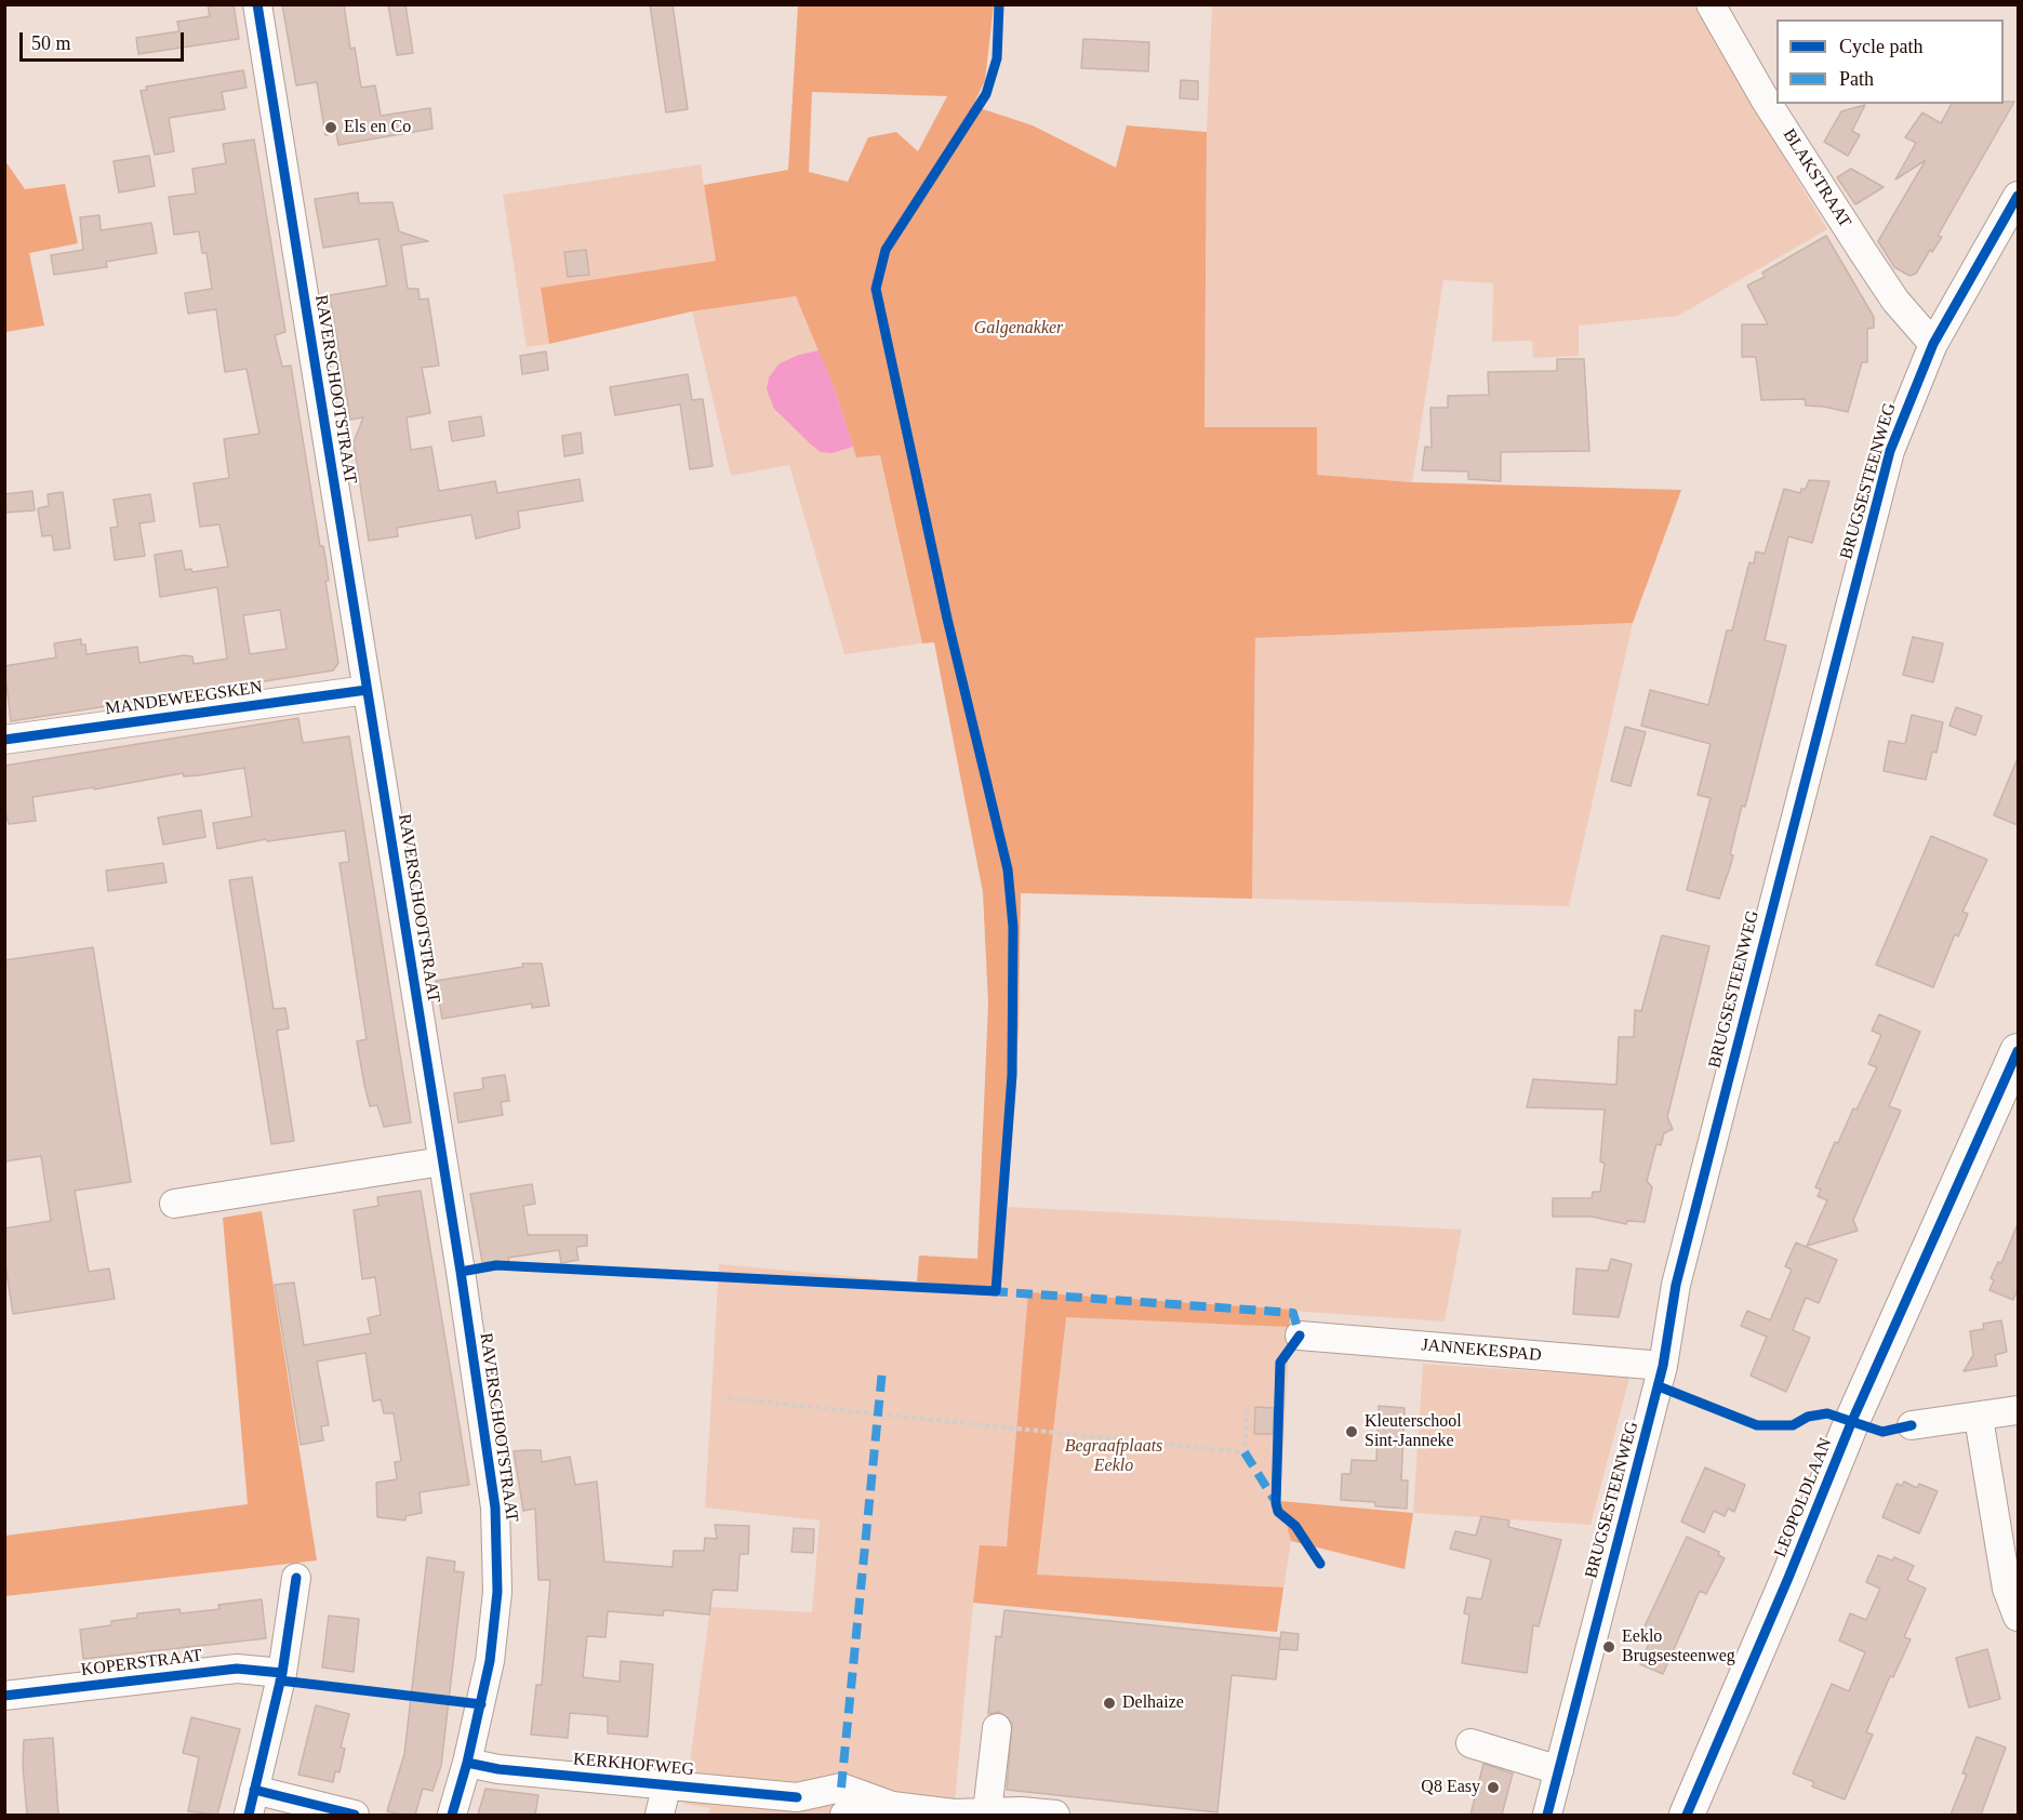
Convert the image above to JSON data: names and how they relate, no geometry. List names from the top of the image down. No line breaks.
{"streets":{"main road":["LEOPOLDLAAN"],"street":["BLAKSTRAAT","RAVERSCHOOTSTRAAT","BRUGSESTEENWEG","MANDEWEEGSKEN","JANNEKESPAD","KOPERSTRAAT","KERKHOFWEG"]},"crossings":[["BLAKSTRAAT","BRUGSESTEENWEG"],["RAVERSCHOOTSTRAAT","MANDEWEEGSKEN"],["RAVERSCHOOTSTRAAT","KERKHOFWEG"],["BRUGSESTEENWEG","JANNEKESPAD"]],"parks":["Galgenakker","Begraafplaats Eeklo"],"places":["Els en Co","Kleuterschool Sint-Janneke","Eeklo Brugsesteenweg","Delhaize","Q8 Easy"],"legend":["Cycle path","Path"],"scale_bar":"50 m"}
